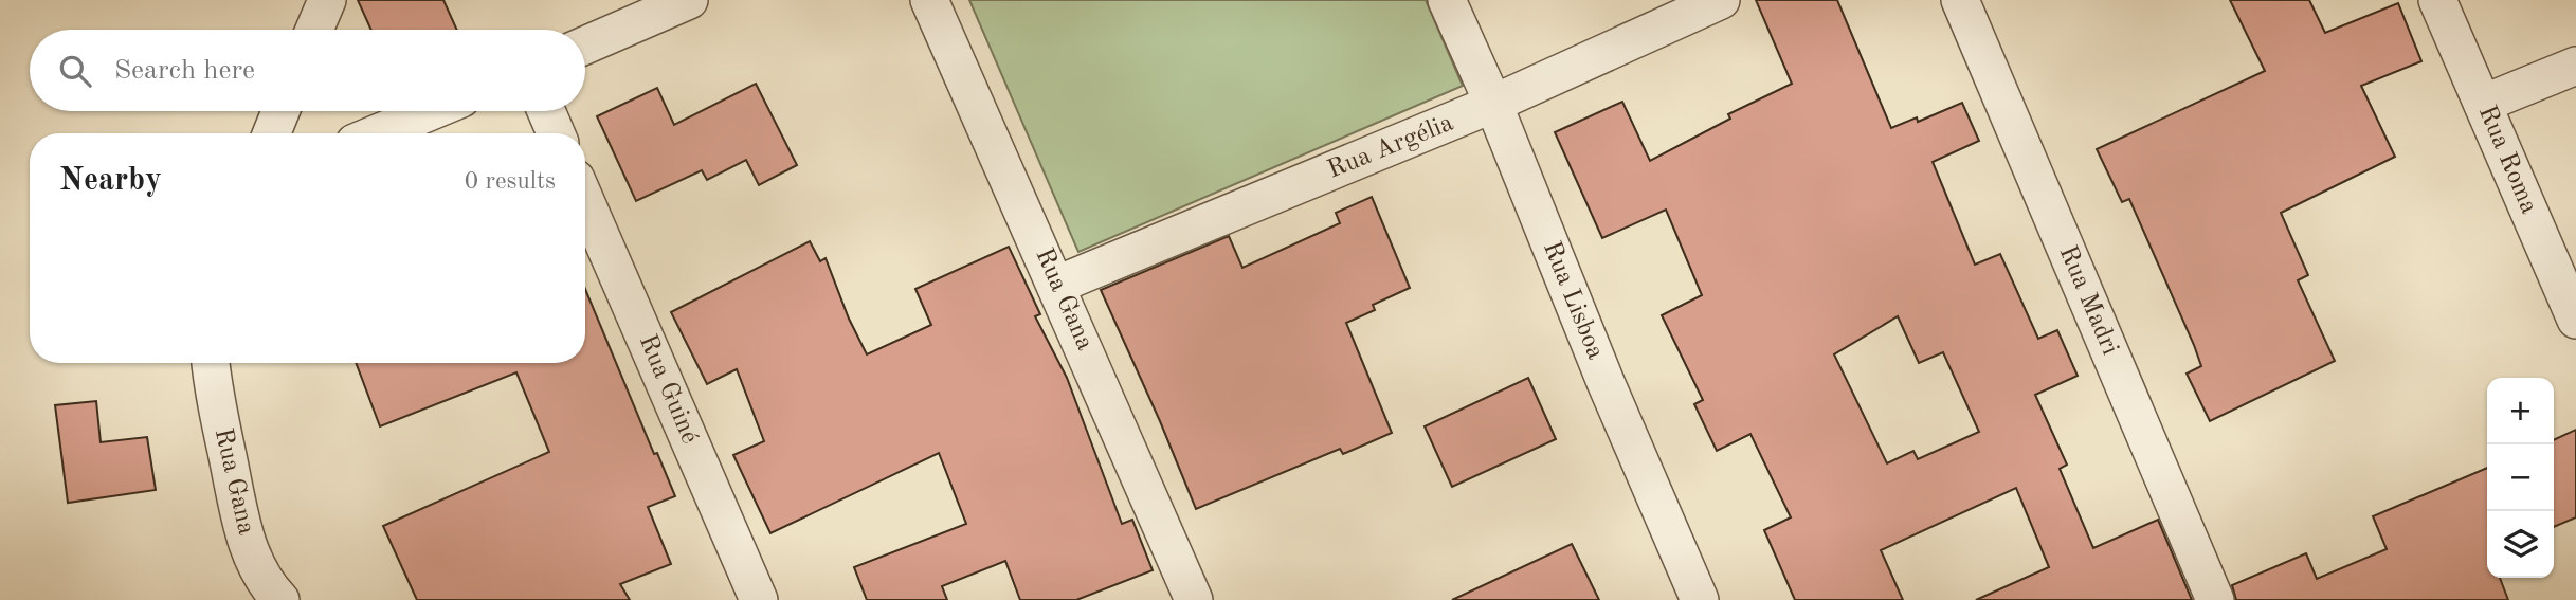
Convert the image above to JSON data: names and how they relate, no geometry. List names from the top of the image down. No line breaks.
{"streets":{"street":["Rua Argélia","Rua Roma","Rua Gana","Rua Lisboa","Rua Madri","Rua Guiné"]},"crossings":[["Rua Argélia","Rua Gana"],["Rua Argélia","Rua Lisboa"]],"page":{"search":"Search here","heading":["Nearby","0 results"],"map_buttons":["+","−"]}}
